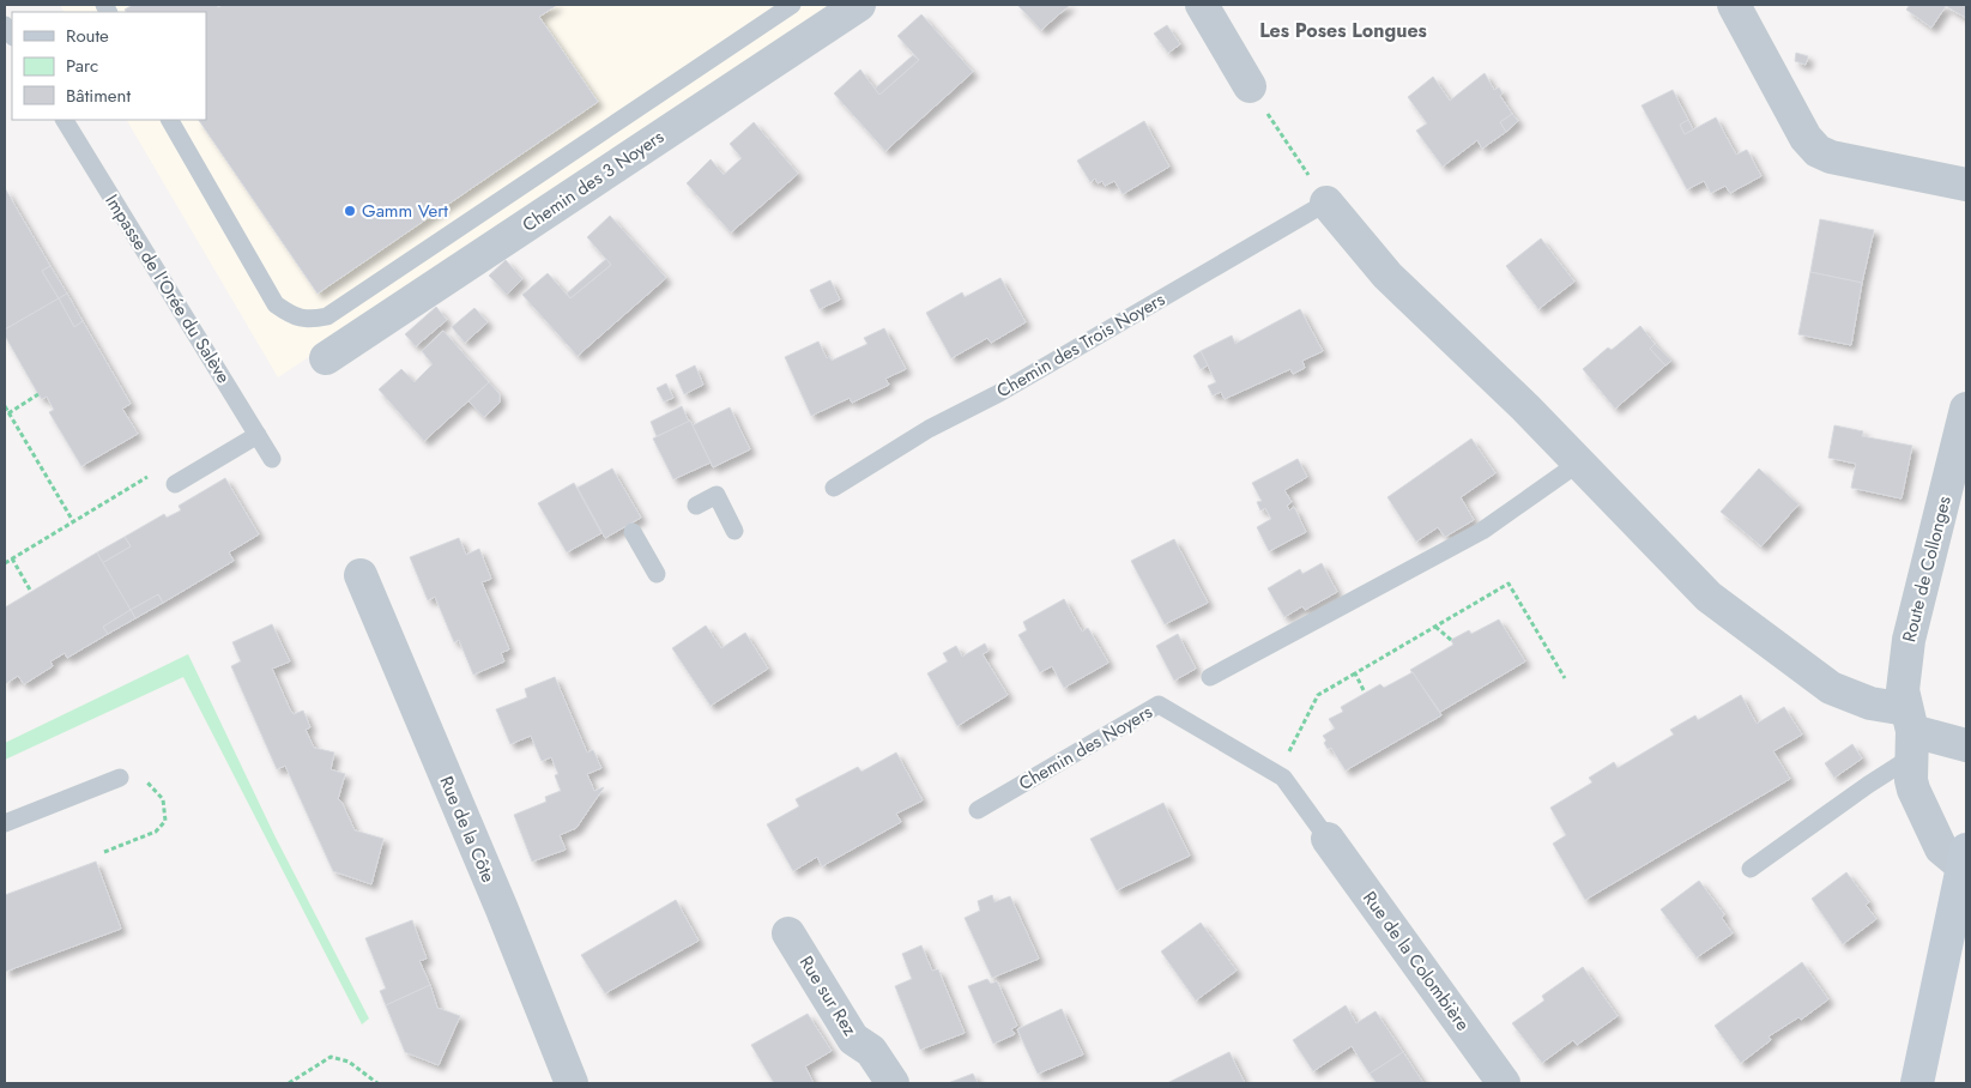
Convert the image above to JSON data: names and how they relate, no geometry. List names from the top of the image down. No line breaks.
{"streets":{"street":["Chemin des 3 Noyers","Route de Collonges","Rue de la Côte","Rue de la Colombière","Rue sur Rez"],"lane":["Impasse de l'Orée du Salève","Chemin des Trois Noyers","Chemin des Noyers"]},"crossings":[["Chemin des Noyers","Rue de la Colombière"]],"districts":["Les Poses Longues"],"places":["Gamm Vert"],"legend":["Route","Parc","Bâtiment"]}
